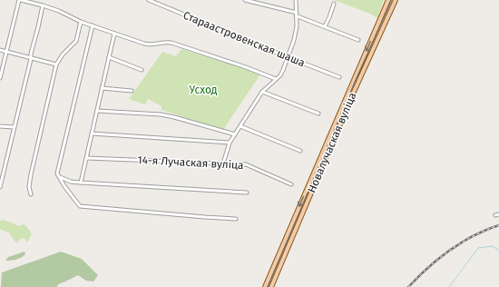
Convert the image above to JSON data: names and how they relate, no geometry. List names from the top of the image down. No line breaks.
{"streets":{"main road":["Новалучаская вуліца"],"street":["Стараастровенская шаша","14-я Лучаская вуліца"]},"parks":["Усход"]}
